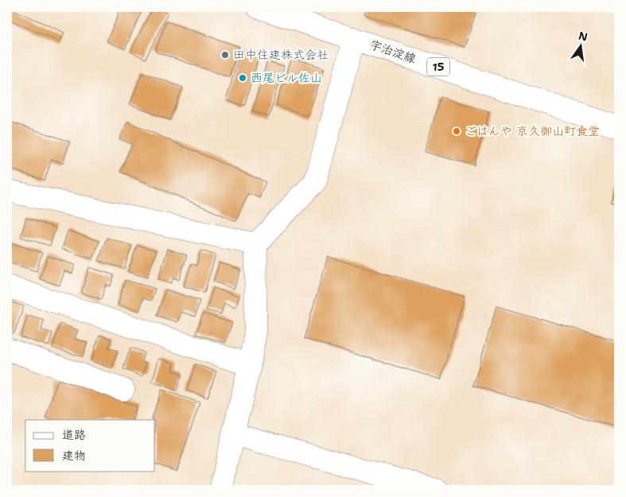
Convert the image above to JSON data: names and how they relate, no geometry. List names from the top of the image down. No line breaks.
{"streets":{"street":["宇治淀線","15"]},"places":["田中住建株式会社","西尾ビル佐山","ごはんや 京久御山町食堂"],"legend":["道路","建物"],"north":"top"}
